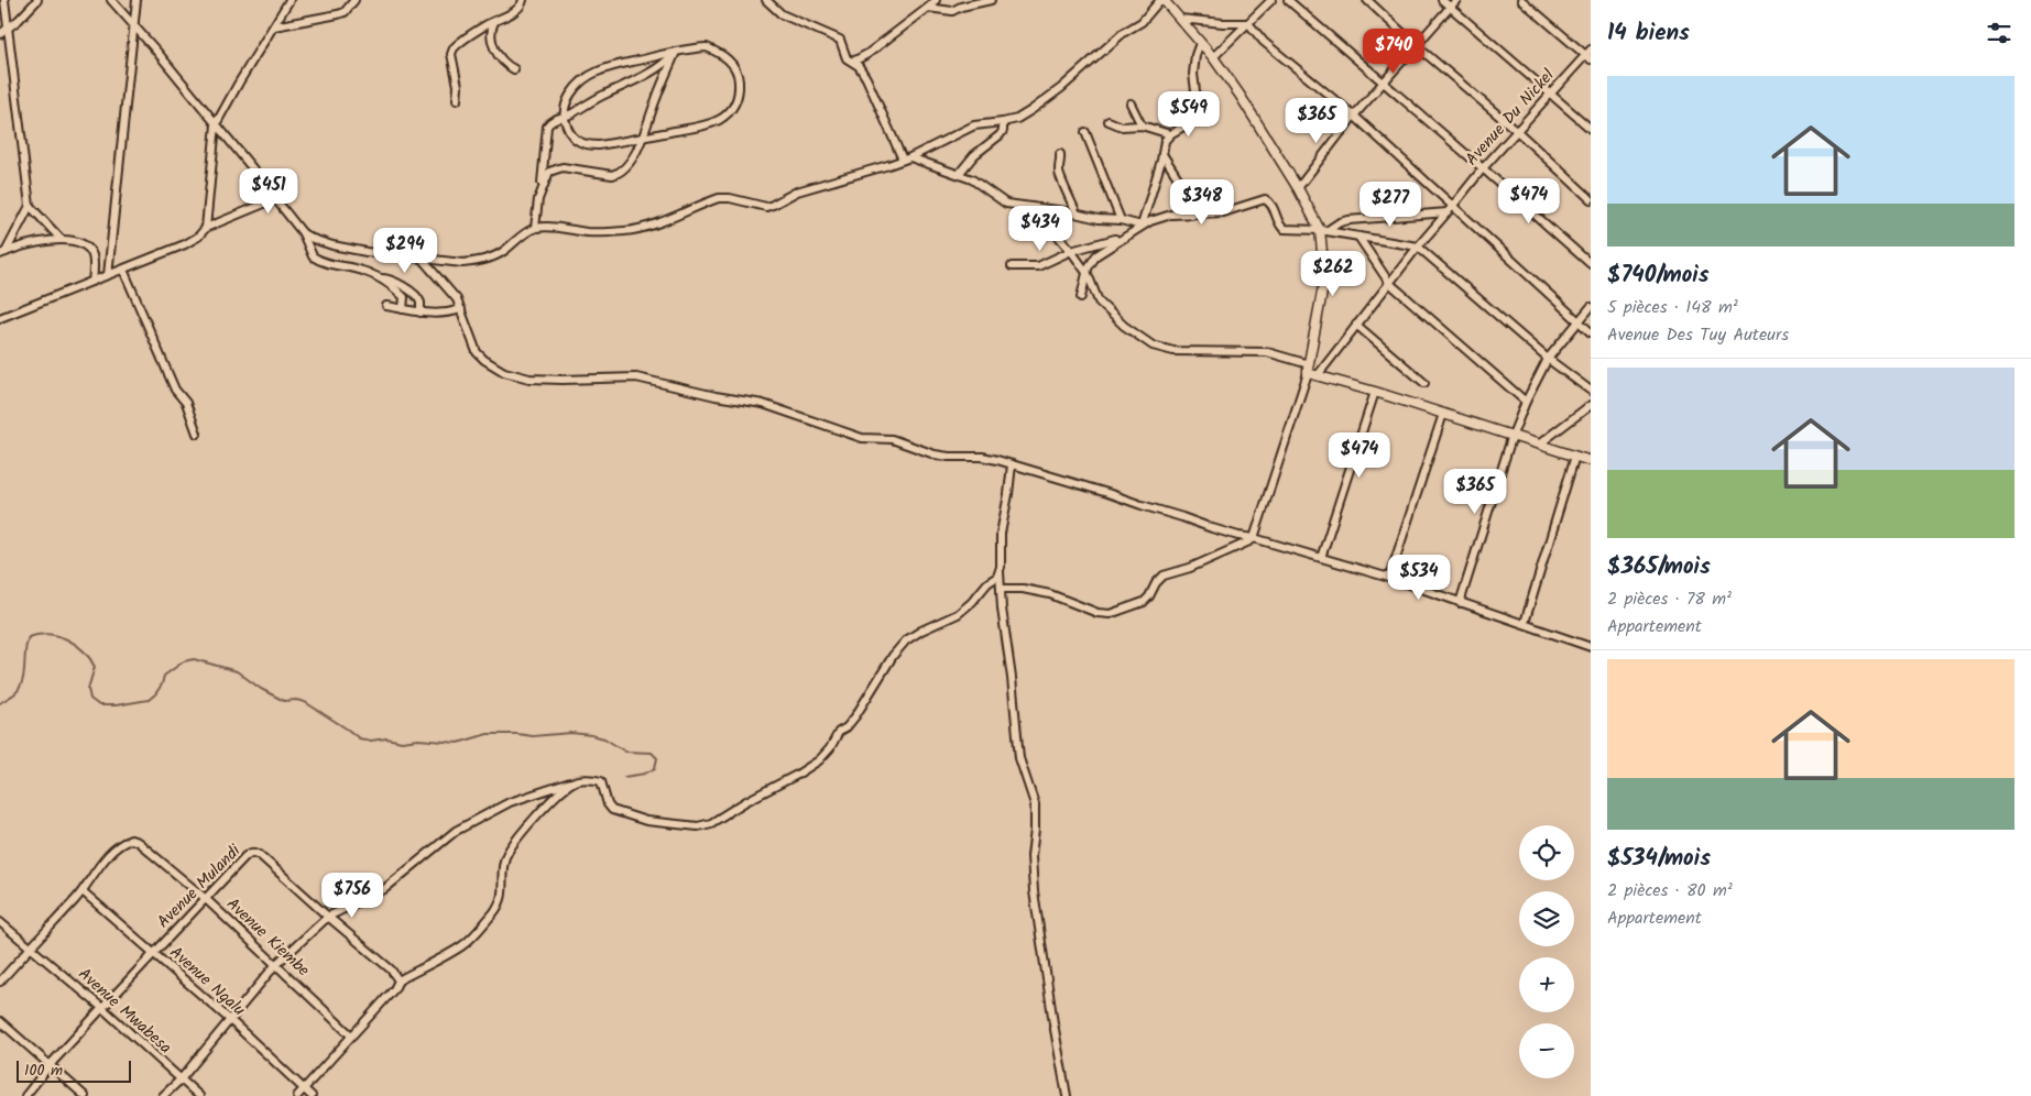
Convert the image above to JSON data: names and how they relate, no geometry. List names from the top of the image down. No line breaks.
{"streets":{"street":["Avenue Du Nickel","Avenue Mulandi","Avenue Kiembe","Avenue Ngalu","Avenue Mwabesa"]},"crossings":[["Avenue Mulandi","Avenue Kiembe"],["Avenue Mulandi","Avenue Ngalu"],["Avenue Mulandi","Avenue Mwabesa"],["Avenue Kiembe","Avenue Ngalu"]],"scale_bar":"100 m","page":{"heading":"14 biens","price":["$740","$549","$365","$451","$474","$348","$277","$434","$294","$262","$474","$365","$534","$756"],"list":[{"name":"$740/mois","note":"5 pièces · 148 m² · Avenue Des Tuy Auteurs"},{"name":"$365/mois","note":"2 pièces · 78 m² · Appartement"},{"name":"$534/mois","note":"2 pièces · 80 m² · Appartement"}],"map_buttons":["+","−"],"scale":"100 m"}}
